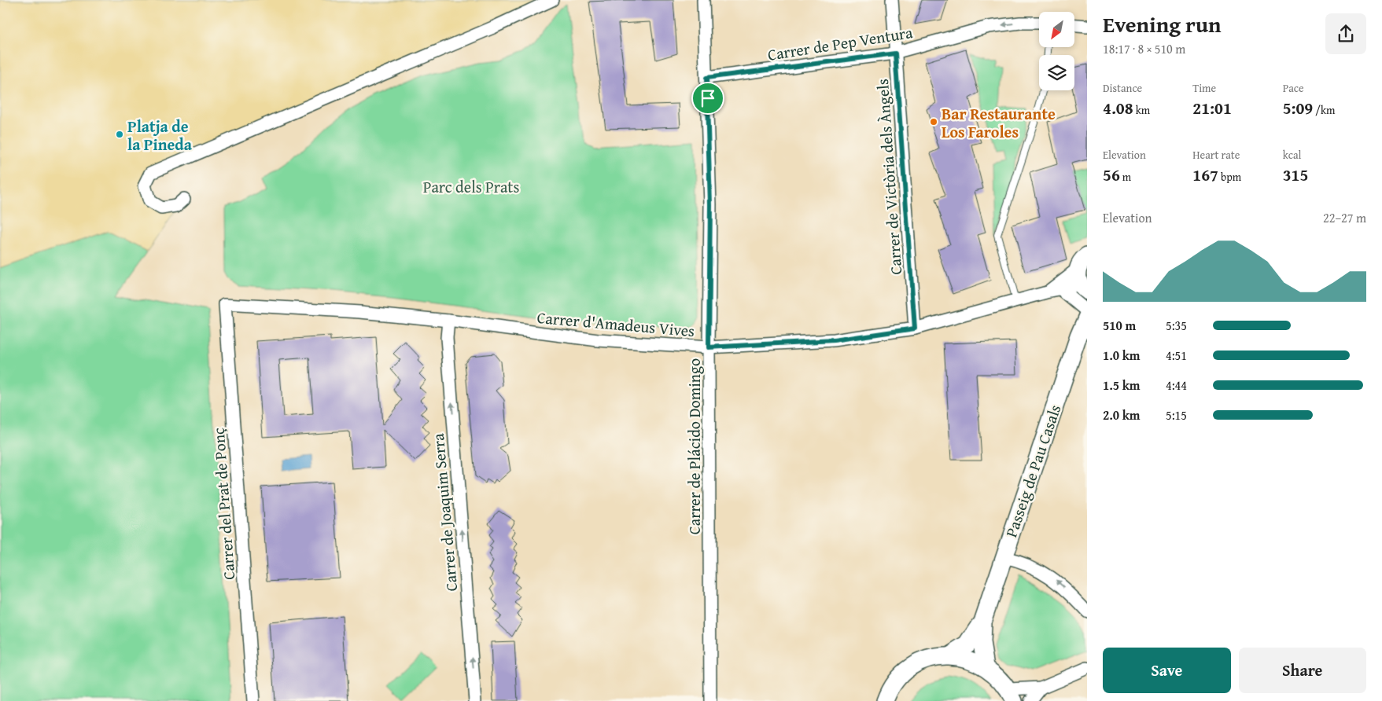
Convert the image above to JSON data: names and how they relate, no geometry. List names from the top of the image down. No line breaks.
{"streets":{"street":["Carrer de Pep Ventura","Carrer de Victòria dels Àngels","Carrer d'Amadeus Vives","Carrer de Plácido Domingo","Passeig de Pau Casals","Carrer del Prat de Ponç","Carrer de Joaquim Serra"]},"crossings":[["Carrer de Pep Ventura","Carrer de Victòria dels Àngels"],["Carrer de Pep Ventura","Carrer de Plácido Domingo"],["Carrer de Victòria dels Àngels","Carrer d'Amadeus Vives"],["Carrer d'Amadeus Vives","Carrer de Plácido Domingo"],["Carrer d'Amadeus Vives","Passeig de Pau Casals"],["Carrer d'Amadeus Vives","Carrer del Prat de Ponç"],["Carrer d'Amadeus Vives","Carrer de Joaquim Serra"]],"one_way":["Carrer de Pep Ventura","Carrer de Joaquim Serra"],"parks":["Parc dels Prats"],"places":["Bar Restaurante Los Faroles","Platja de la Pineda"],"north":"bottom left","page":{"heading":["Evening run","18:17 · 8 × 510 m"],"stats":[["Distance","4.08 km"],["Time","21:01"],["Pace","5:09 /km"],["Elevation","56 m"],["Heart rate","167 bpm"],["kcal","315"]],"chart":["Elevation","22–27 m"],"list":[{"name":"510 m","note":"5:35"},{"name":"1.0 km","note":"4:51"},{"name":"1.5 km","note":"4:44"},{"name":"2.0 km","note":"5:15"}],"buttons":["Save","Share"]}}
